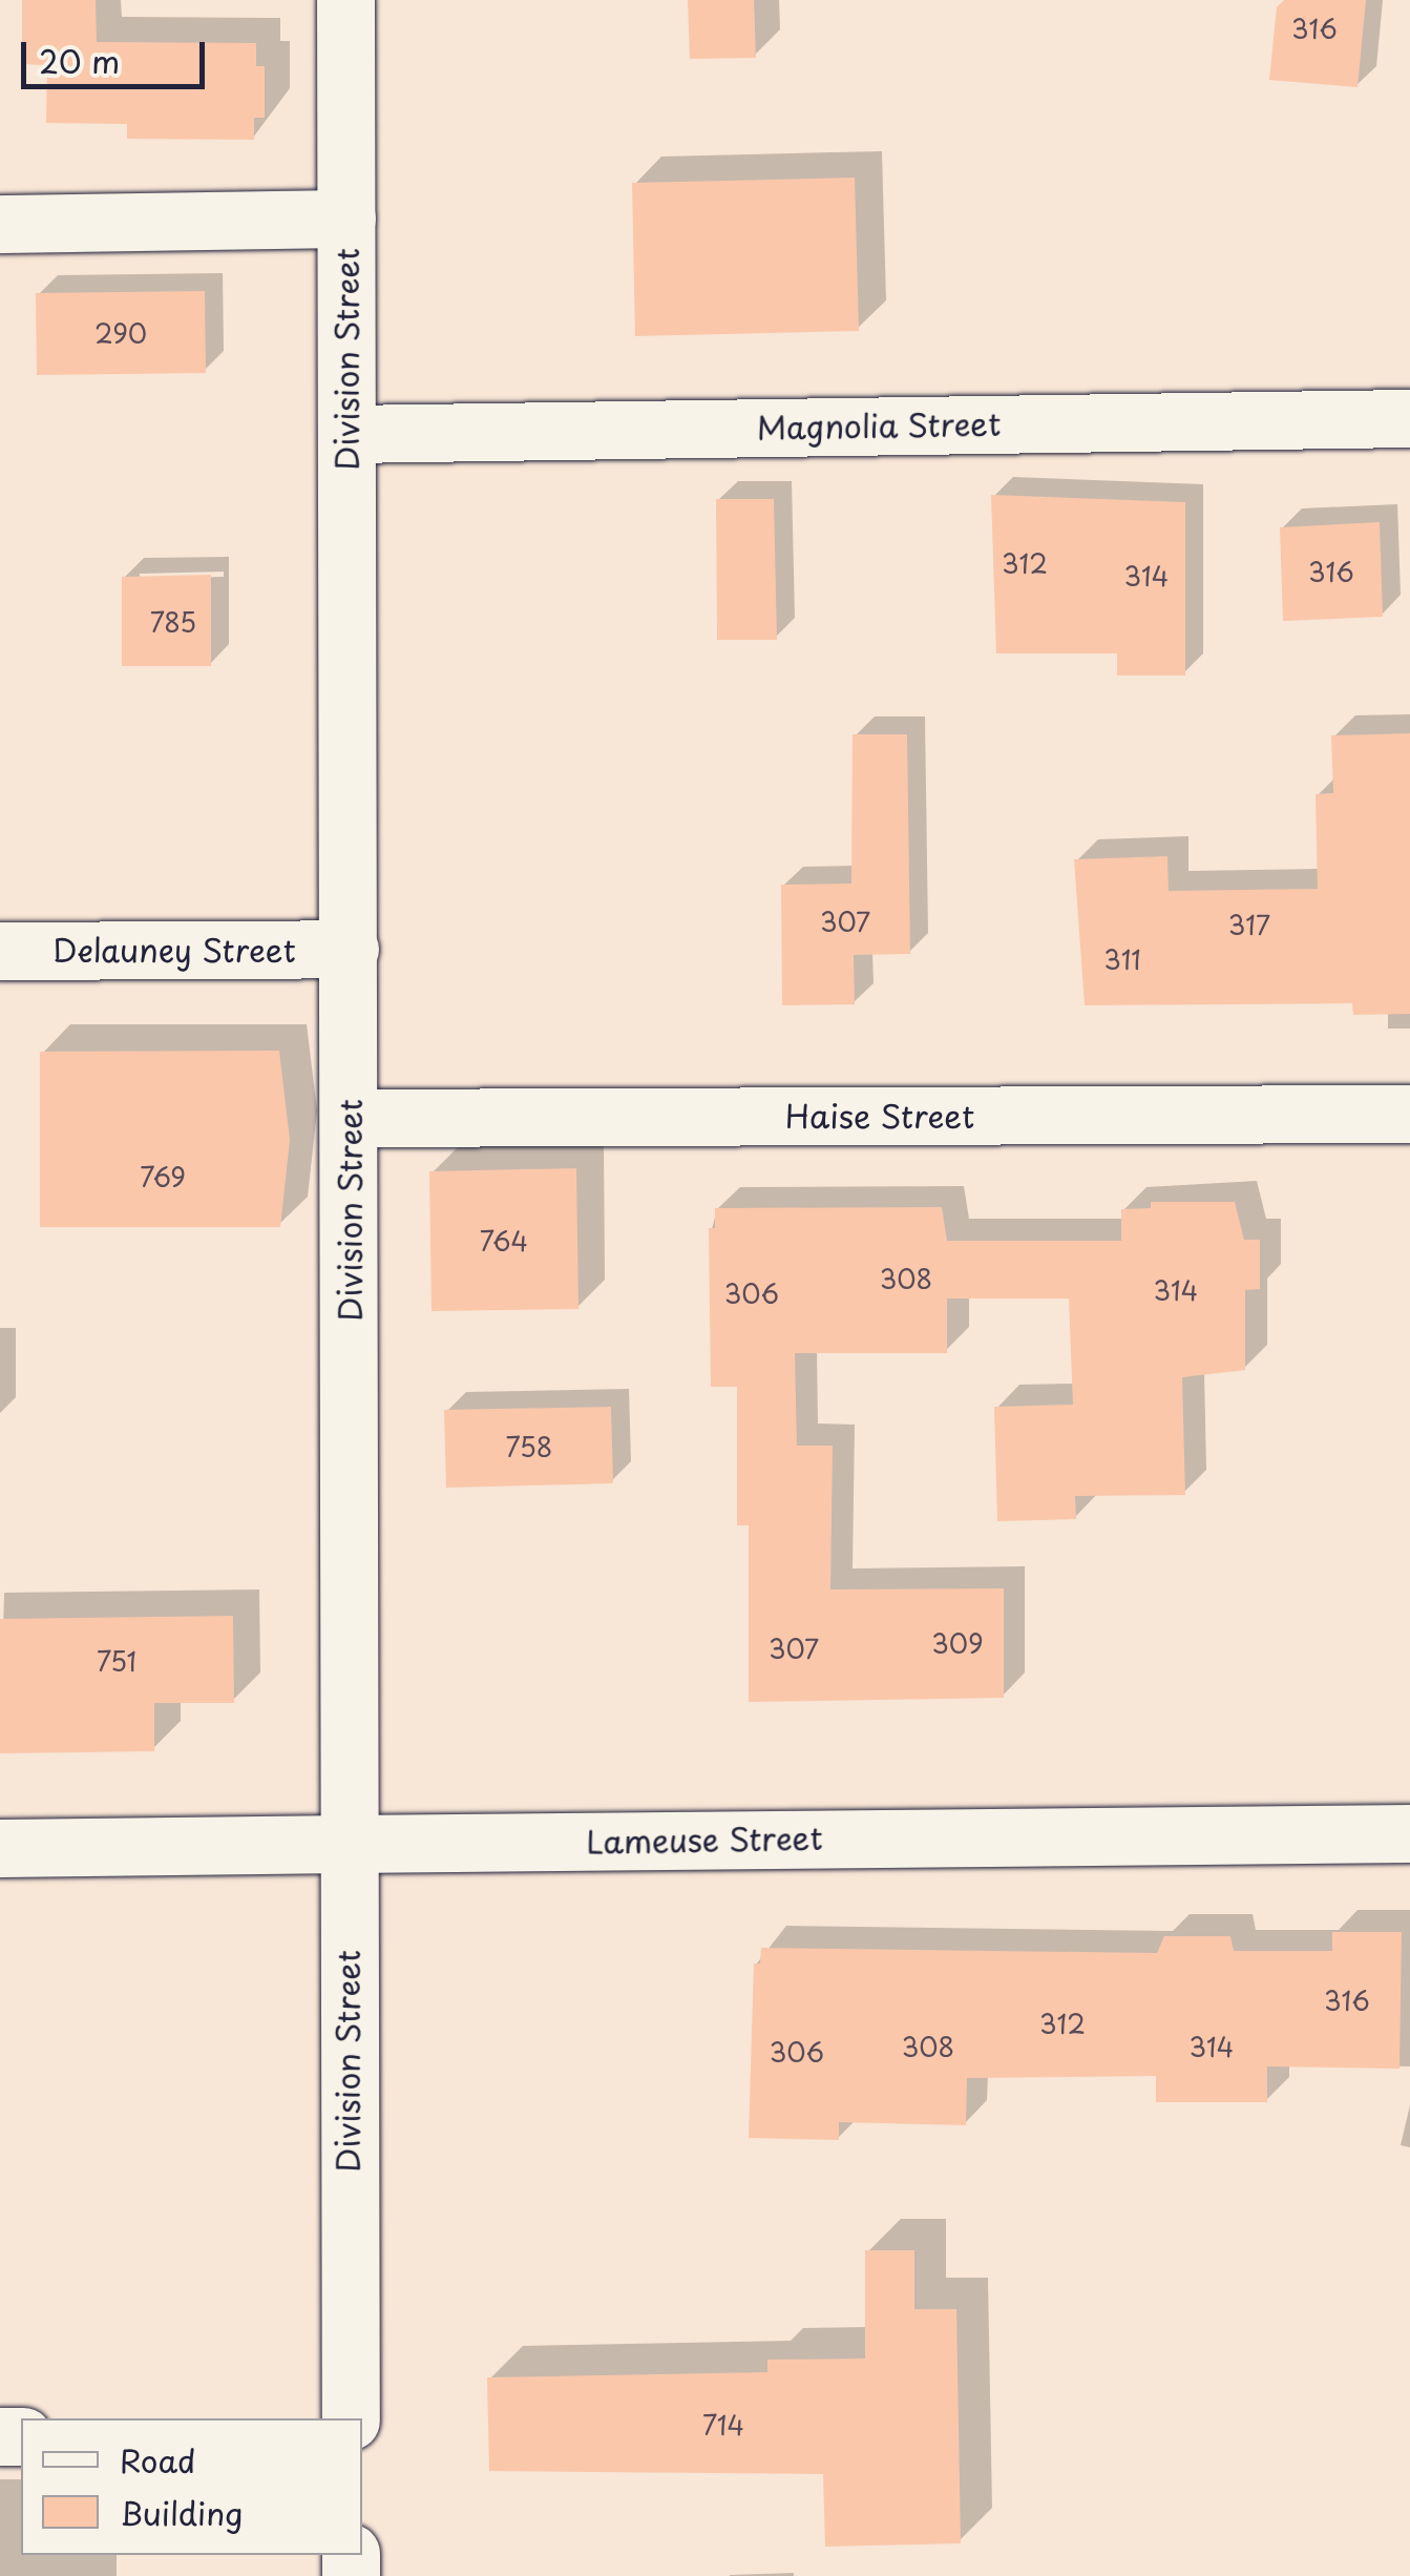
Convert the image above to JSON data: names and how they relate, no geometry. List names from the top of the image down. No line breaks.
{"streets":{"street":["Division Street","Magnolia Street","Delauney Street","Haise Street","Lameuse Street"]},"crossings":[["Division Street","Magnolia Street"],["Division Street","Delauney Street"],["Division Street","Haise Street"],["Division Street","Lameuse Street"]],"house_numbers":["316","290","312","316","314","785","307","317","311","769","764","308","314","306","758","309","307","751","316","312","308","314","306","714"],"legend":["Road","Building"],"scale_bar":"20 m"}
